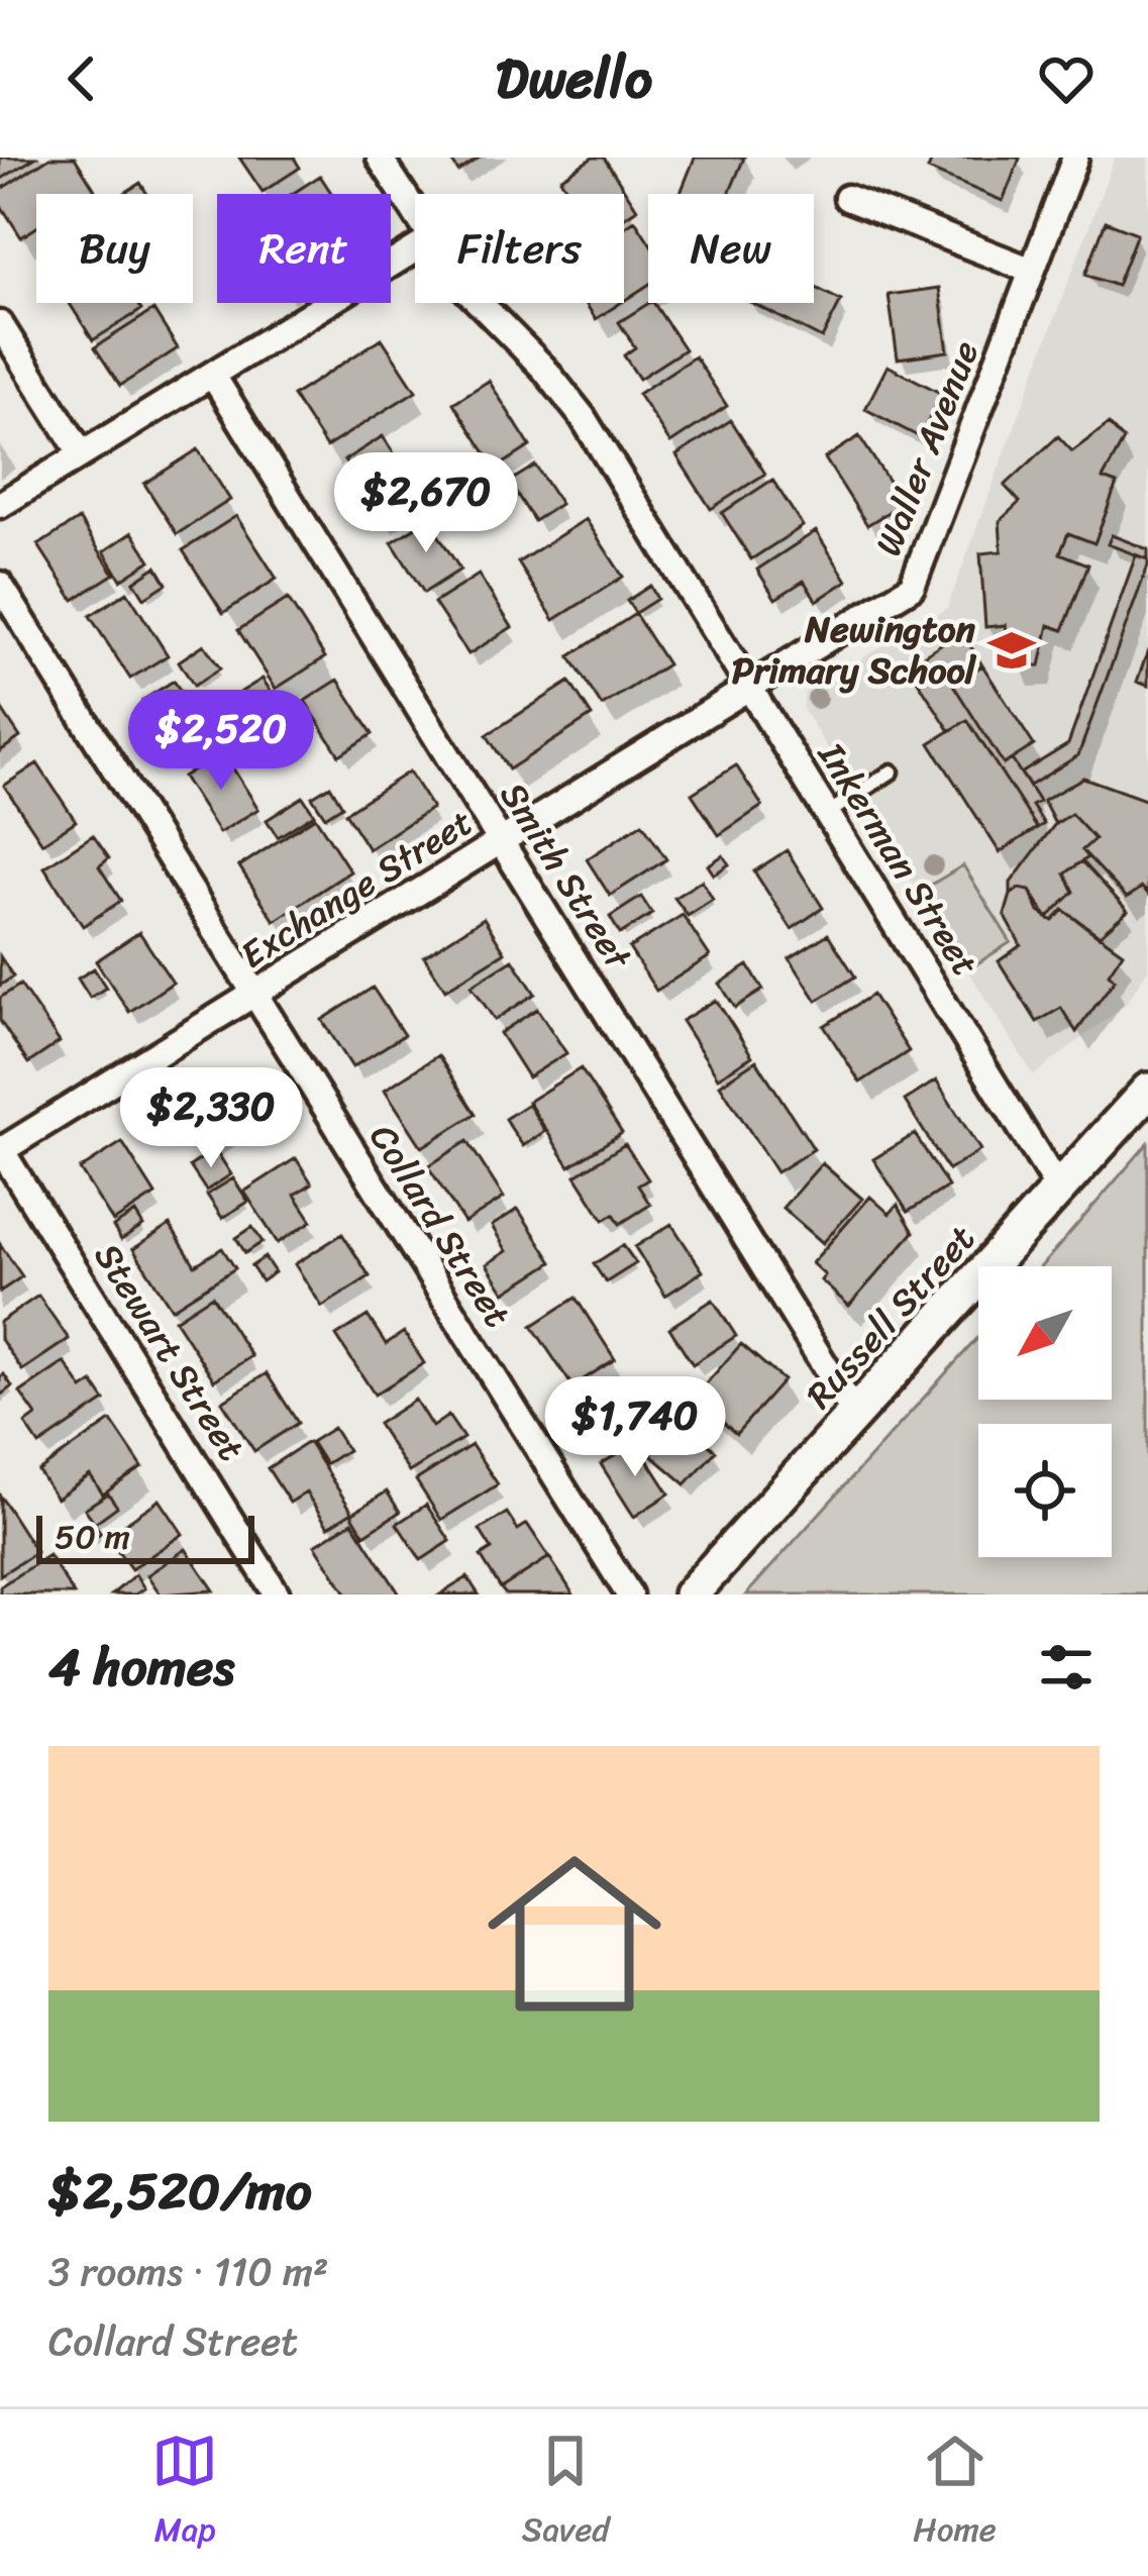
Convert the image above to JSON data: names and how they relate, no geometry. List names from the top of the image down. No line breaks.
{"streets":{"street":["Waller Avenue","Inkerman Street","Smith Street","Exchange Street","Collard Street","Russell Street","Stewart Street"]},"crossings":[["Waller Avenue","Inkerman Street"],["Waller Avenue","Exchange Street"],["Inkerman Street","Exchange Street"],["Inkerman Street","Russell Street"],["Smith Street","Exchange Street"],["Smith Street","Russell Street"],["Exchange Street","Collard Street"],["Exchange Street","Stewart Street"]],"places":{"school or university":["Newington Primary School"]},"scale_bar":"50 m","north":"bottom left","page":{"header":"Dwello","chip":["Buy","Rent","Filters","New"],"price":["$2,670","$2,520","$2,330","$1,740"],"scale":"50 m","heading":"4 homes","list":[{"name":"$2,520/mo","note":"3 rooms · 110 m² · Collard Street"}],"tabs":["Map","Saved","Home"]}}
